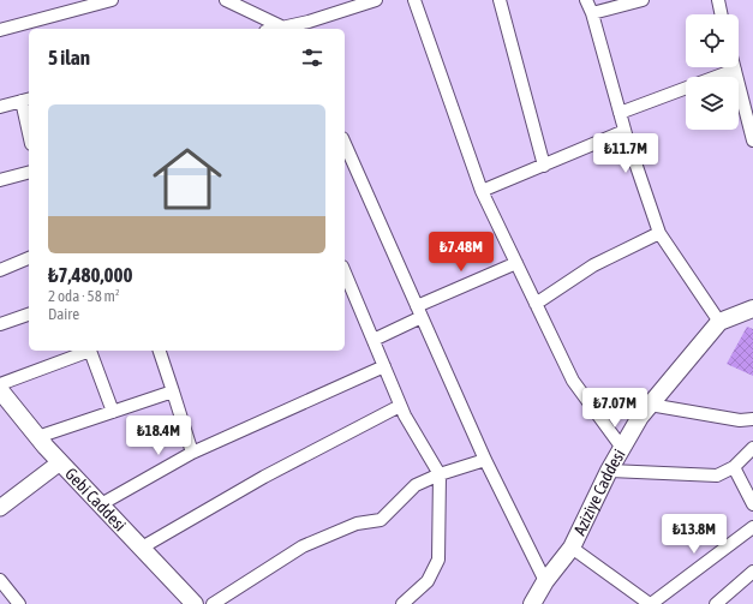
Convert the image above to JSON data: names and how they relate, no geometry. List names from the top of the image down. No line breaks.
{"streets":{"main road":["Aziziye Caddesi","Gebi Caddesi"]},"page":{"heading":"5 ilan","list":[{"name":"₺7,480,000","note":"2 oda · 58 m² · Daire"}],"price":["₺11.7M","₺7.48M","₺7.07M","₺18.4M","₺13.8M"]}}
